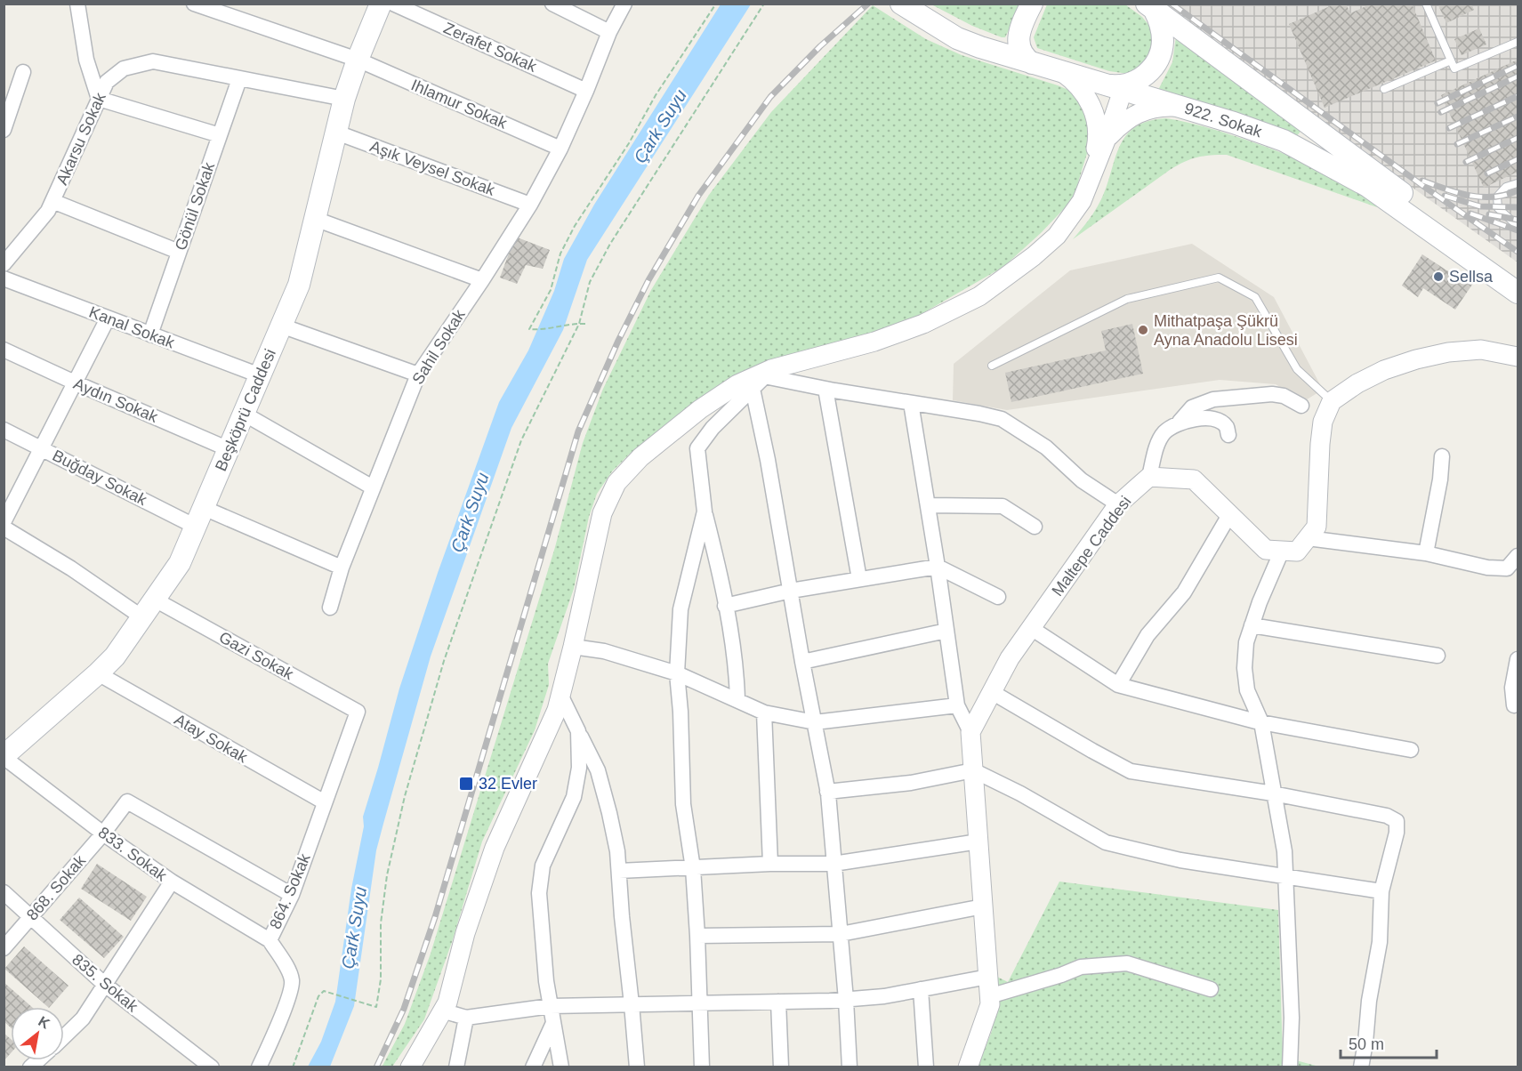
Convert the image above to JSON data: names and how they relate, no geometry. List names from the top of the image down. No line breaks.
{"streets":{"main road":["922. Sokak","Beşköprü Caddesi"],"street":["Zerafet Sokak","Ihlamur Sokak","Akarsu Sokak","Aşık Veysel Sokak","Gönül Sokak","Kanal Sokak","Sahil Sokak","Aydın Sokak","Buğday Sokak","Maltepe Caddesi","Gazi Sokak","Atay Sokak","833. Sokak","868. Sokak","864. Sokak","835. Sokak"]},"crossings":[["Zerafet Sokak","Sahil Sokak"],["Ihlamur Sokak","Sahil Sokak"],["Ihlamur Sokak","Beşköprü Caddesi"],["Akarsu Sokak","Gönül Sokak"],["Akarsu Sokak","Beşköprü Caddesi"],["Aşık Veysel Sokak","Sahil Sokak"],["Aşık Veysel Sokak","Beşköprü Caddesi"],["Gönül Sokak","Kanal Sokak"],["Kanal Sokak","Beşköprü Caddesi"],["Aydın Sokak","Beşköprü Caddesi"],["Beşköprü Caddesi","Buğday Sokak"],["Beşköprü Caddesi","Gazi Sokak"],["Beşköprü Caddesi","Atay Sokak"],["Beşköprü Caddesi","833. Sokak"],["Gazi Sokak","864. Sokak"],["Atay Sokak","864. Sokak"],["833. Sokak","868. Sokak"],["833. Sokak","864. Sokak"],["868. Sokak","864. Sokak"],["868. Sokak","835. Sokak"]],"water":["Çark Suyu"],"places":{"other":["Sellsa","Mithatpaşa Şükrü Ayna Anadolu Lisesi"],"transit":["32 Evler"]},"scale_bar":"50 m","north":"top right"}
